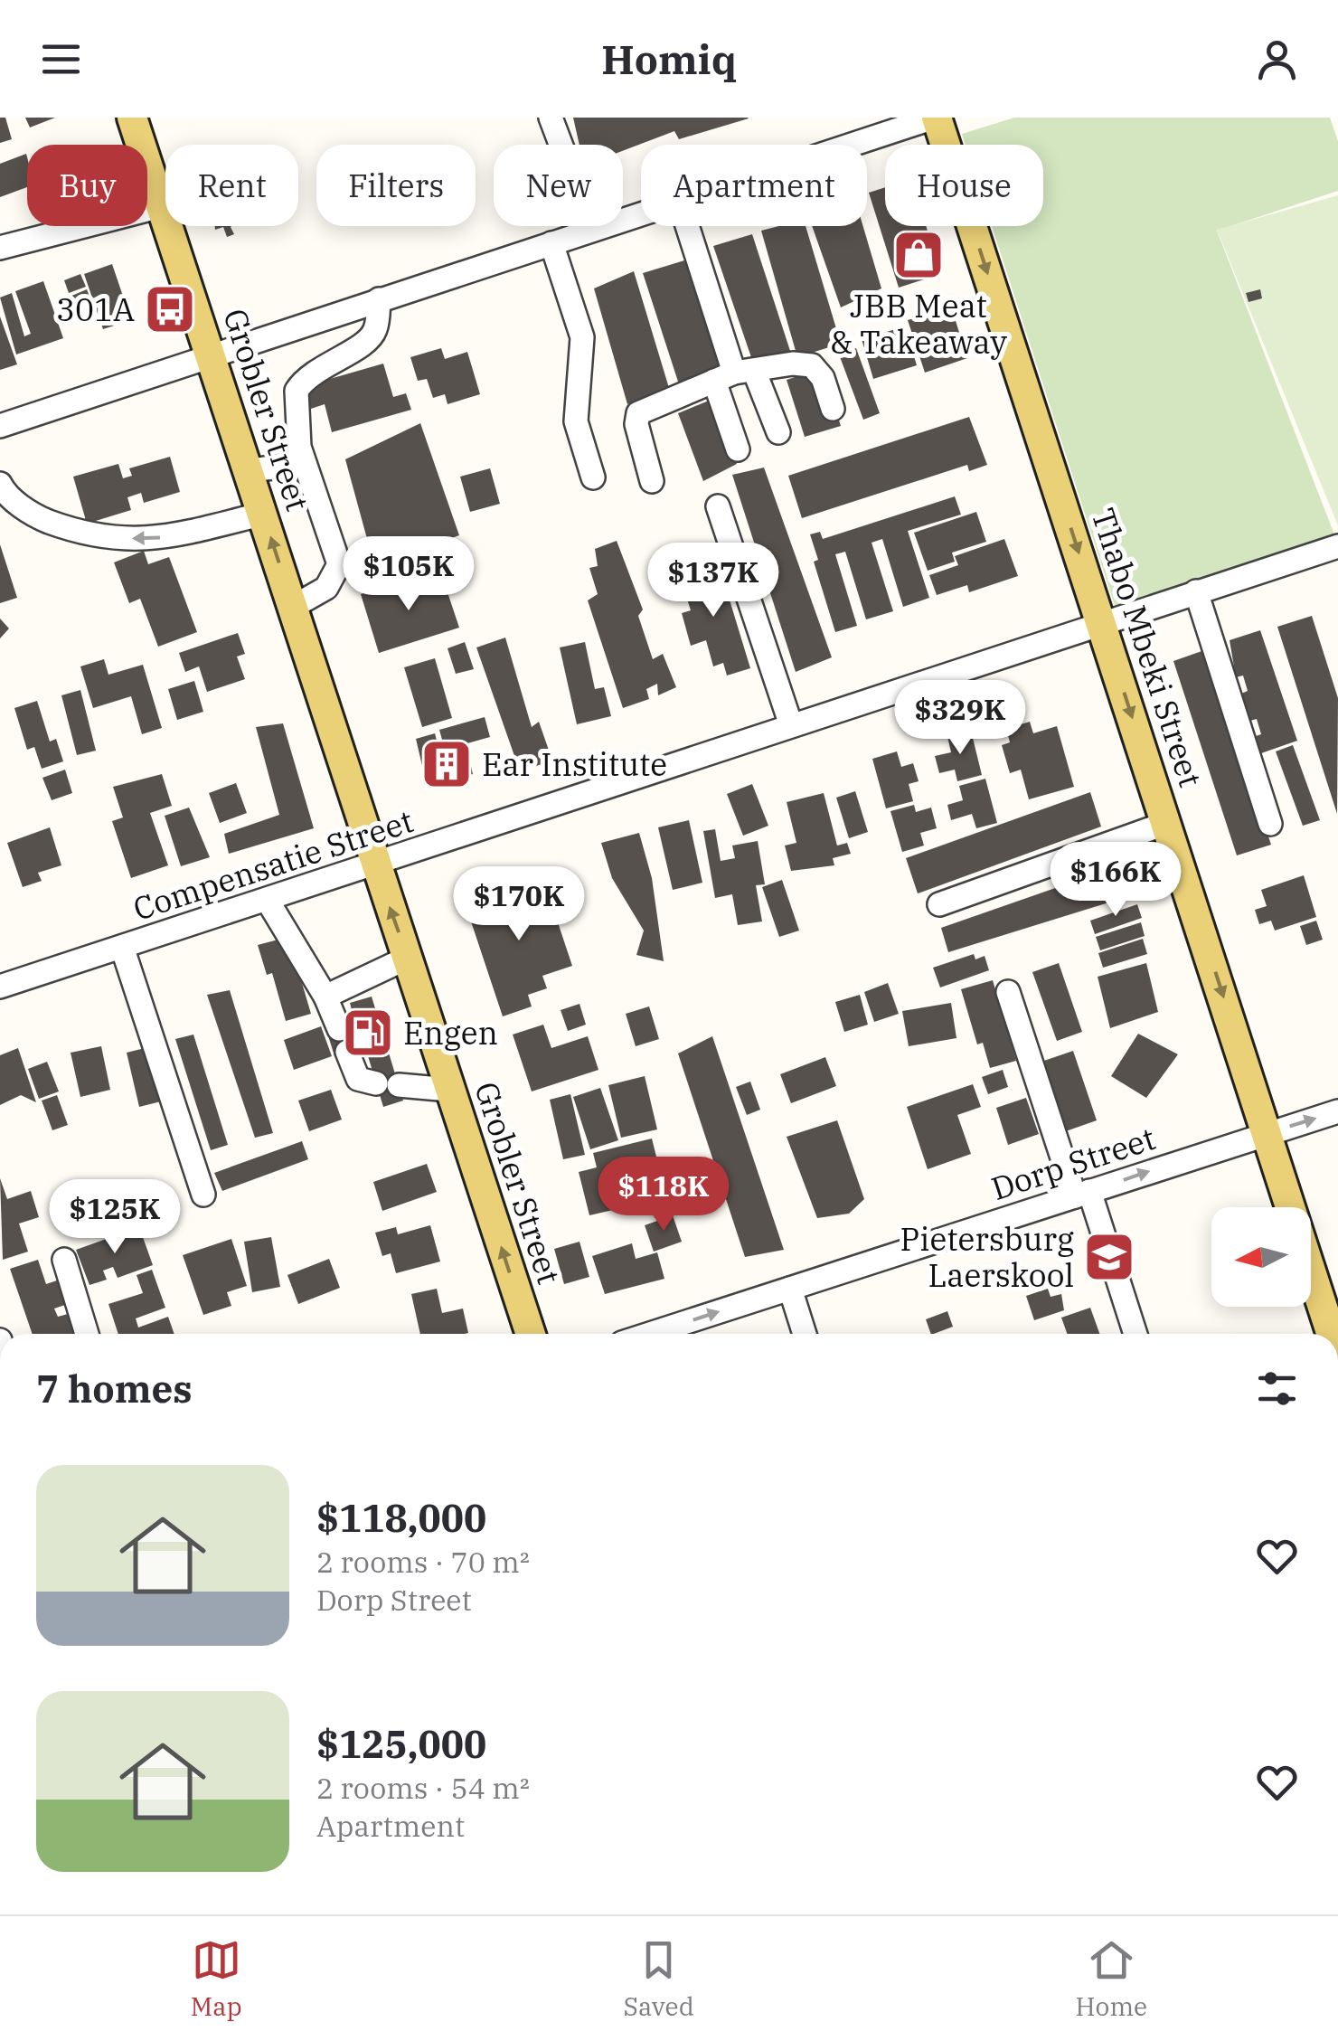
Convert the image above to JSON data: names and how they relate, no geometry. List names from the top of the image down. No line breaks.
{"streets":{"main road":["Grobler Street","Thabo Mbeki Street"],"street":["Compensatie Street","Dorp Street"]},"crossings":[["Grobler Street","Compensatie Street"],["Thabo Mbeki Street","Compensatie Street"],["Thabo Mbeki Street","Dorp Street"]],"one_way":["Grobler Street","Thabo Mbeki Street","Dorp Street"],"places":{"shop":["JBB Meat & Takeaway"],"bus stop":["301A"],"building":["Ear Institute"],"fuel station":["Engen"],"school or university":["Pietersburg Laerskool"]},"north":"left","page":{"header":"Homiq","chip":["Buy","Rent","Filters","New","Apartment","House"],"price":["$105K","$137K","$329K","$166K","$170K","$118K","$125K"],"heading":"7 homes","list":[{"name":"$118,000","note":"2 rooms · 70 m² · Dorp Street"},{"name":"$125,000","note":"2 rooms · 54 m² · Apartment"}],"tabs":["Map","Saved","Home"]}}
